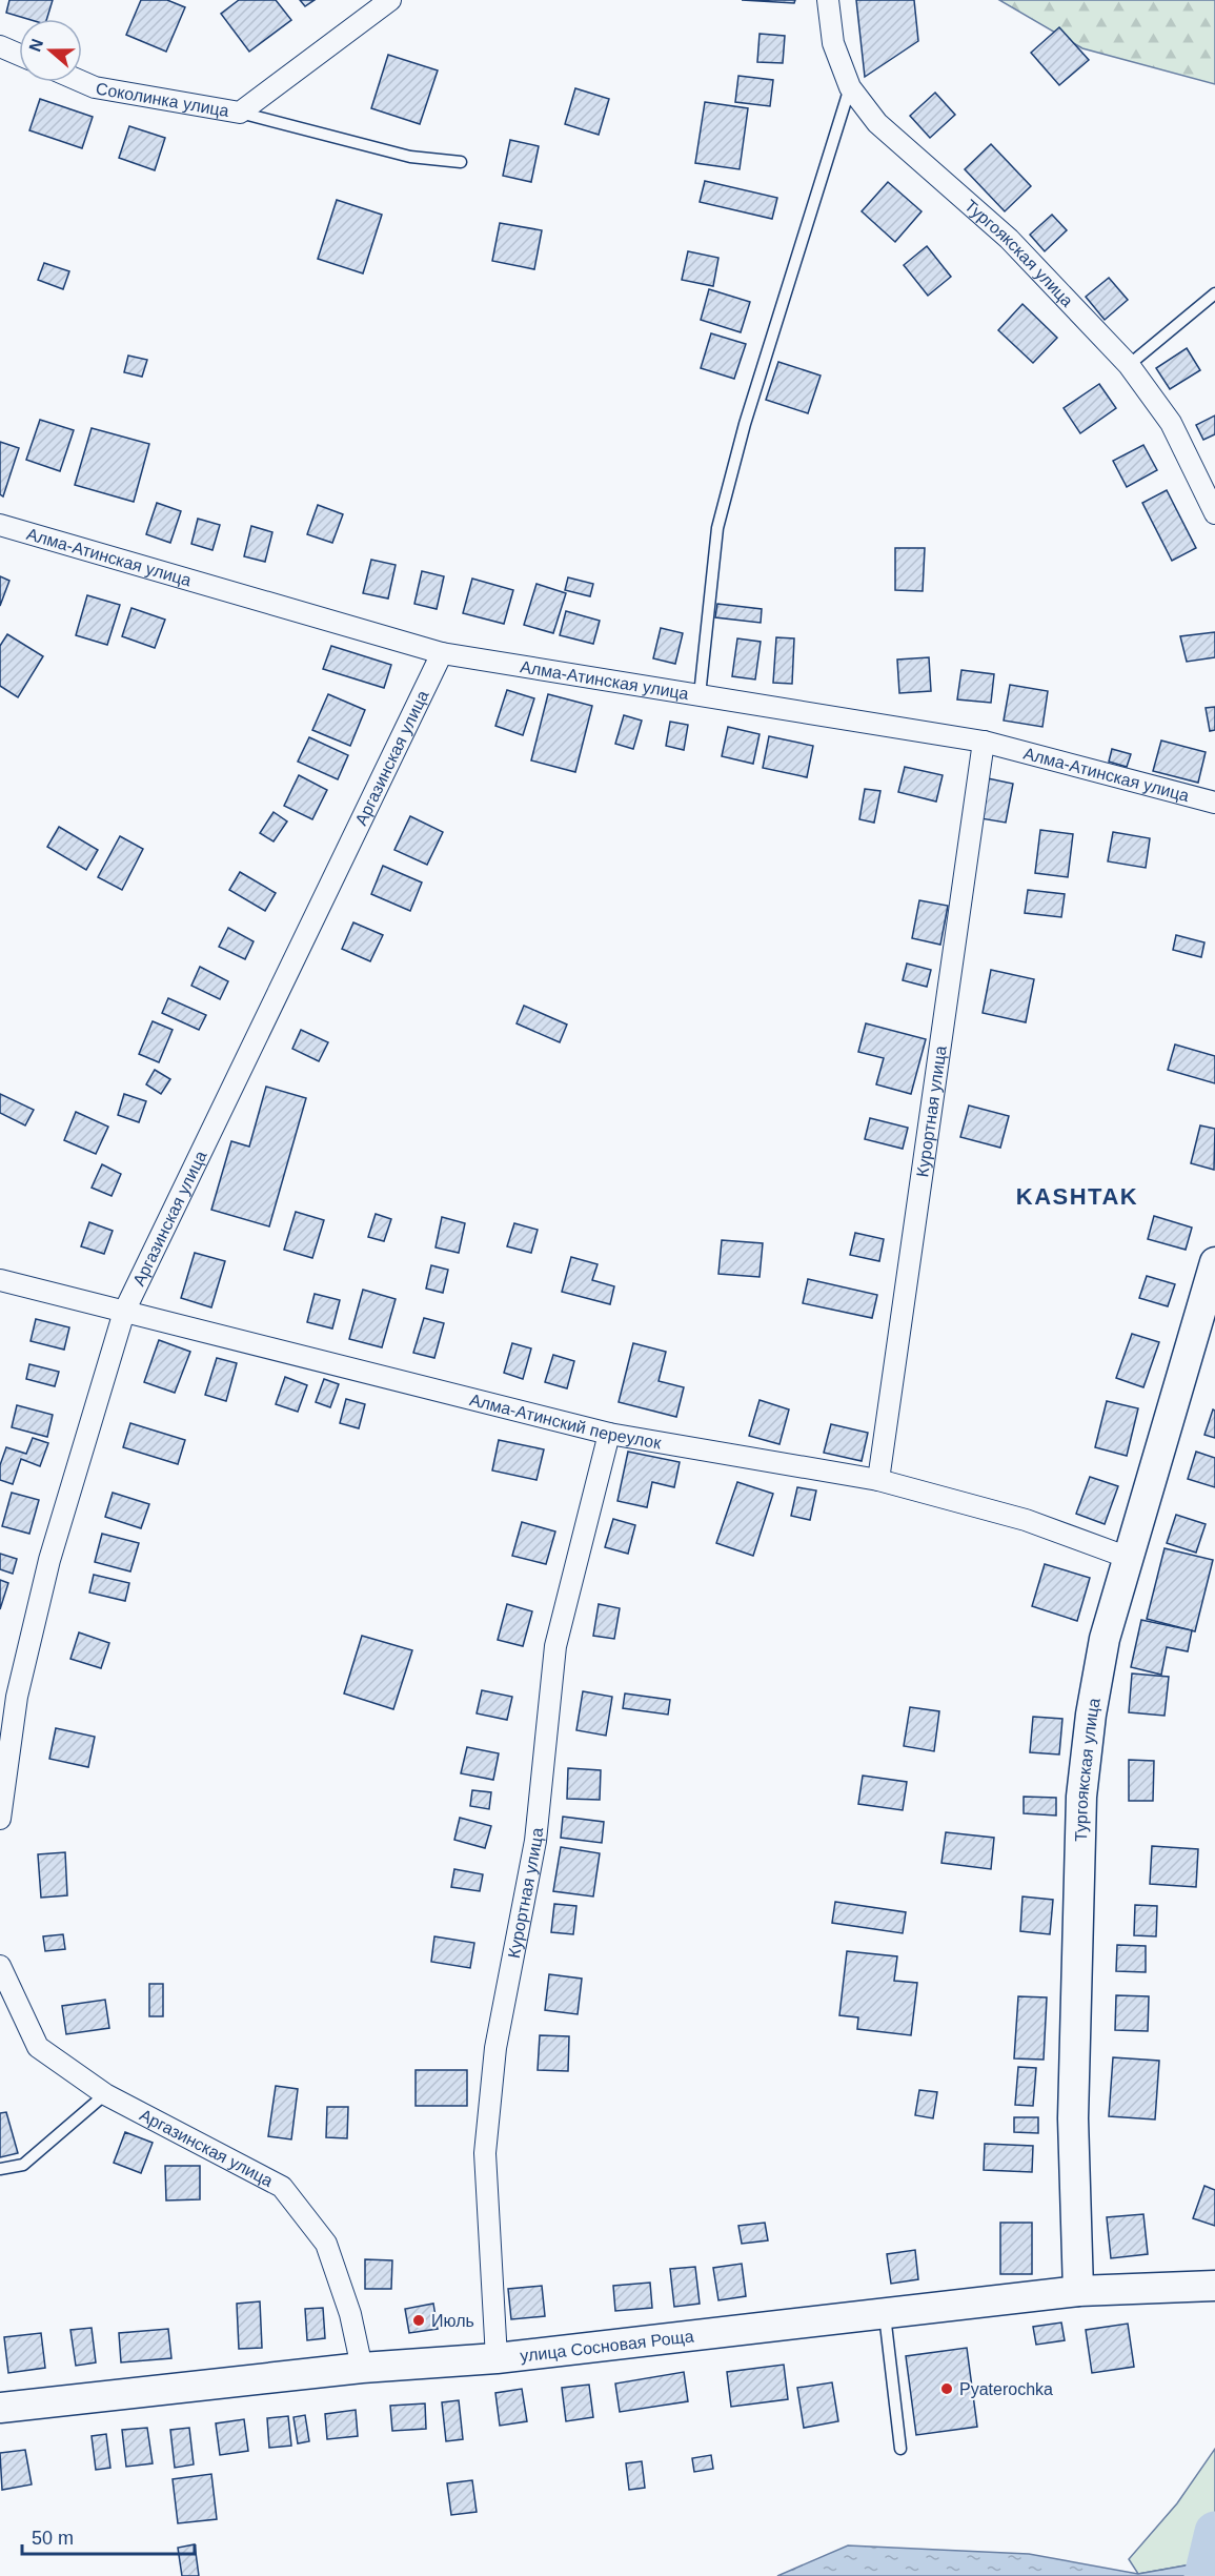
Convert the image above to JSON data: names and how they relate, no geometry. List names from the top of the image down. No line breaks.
{"streets":{"main road":["Тургоякская улица","улица Сосновая Роща"],"street":["Соколинка улица","Алма-Атинская улица","Аргазинская улица","Курортная улица","Алма-Атинский переулок"]},"crossings":[["Тургоякская улица","Алма-Атинский переулок"],["Тургоякская улица","улица Сосновая Роща"],["Алма-Атинская улица","Аргазинская улица"],["Алма-Атинская улица","Курортная улица"],["Аргазинская улица","Алма-Атинский переулок"],["Аргазинская улица","улица Сосновая Роща"],["Курортная улица","Алма-Атинский переулок"],["Курортная улица","улица Сосновая Роща"]],"districts":["KASHTAK"],"places":["Июль","Pyaterochka"],"scale_bar":"50 m","north":"left"}
